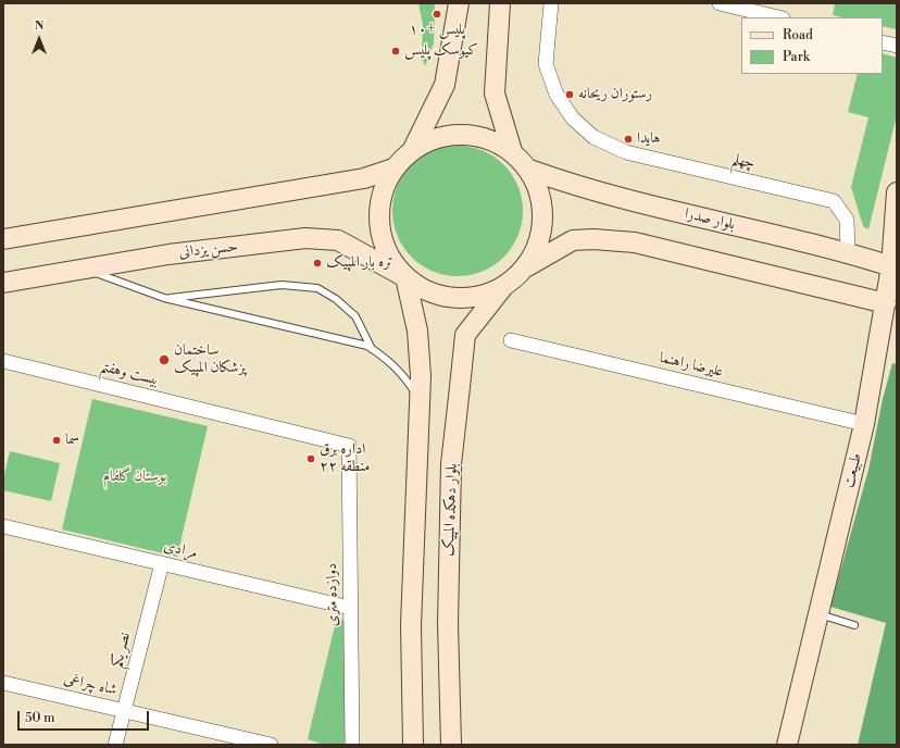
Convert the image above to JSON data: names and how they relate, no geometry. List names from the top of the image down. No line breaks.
{"streets":{"main road":["بلوار صدرا","حسن یزدانی","طبیعت","بلوار دهکده المپیک"],"street":["چهلم","علیرضا راهنما","بیست وهفتم","مرادی","دوازده متری","نصر یکم","شاه چراغی"]},"crossings":[["چهلم","بلوار صدرا"],["بلوار صدرا","طبیعت"],["حسن یزدانی","بلوار دهکده المپیک"],["علیرضا راهنما","طبیعت"],["بیست وهفتم","دوازده متری"],["مرادی","دوازده متری"],["مرادی","نصر یکم"],["نصر یکم","شاه چراغی"]],"parks":["بوستان گلفام"],"places":["پلیس +۱۰","کیوسک پلیس","رستوران ریحانه","هایدا","تره بار المپیک","ساختمان پزشکان المپیک","سما","اداره برق منطقه ۲۲"],"legend":["Road","Park"],"scale_bar":"50 m","north":"top"}
